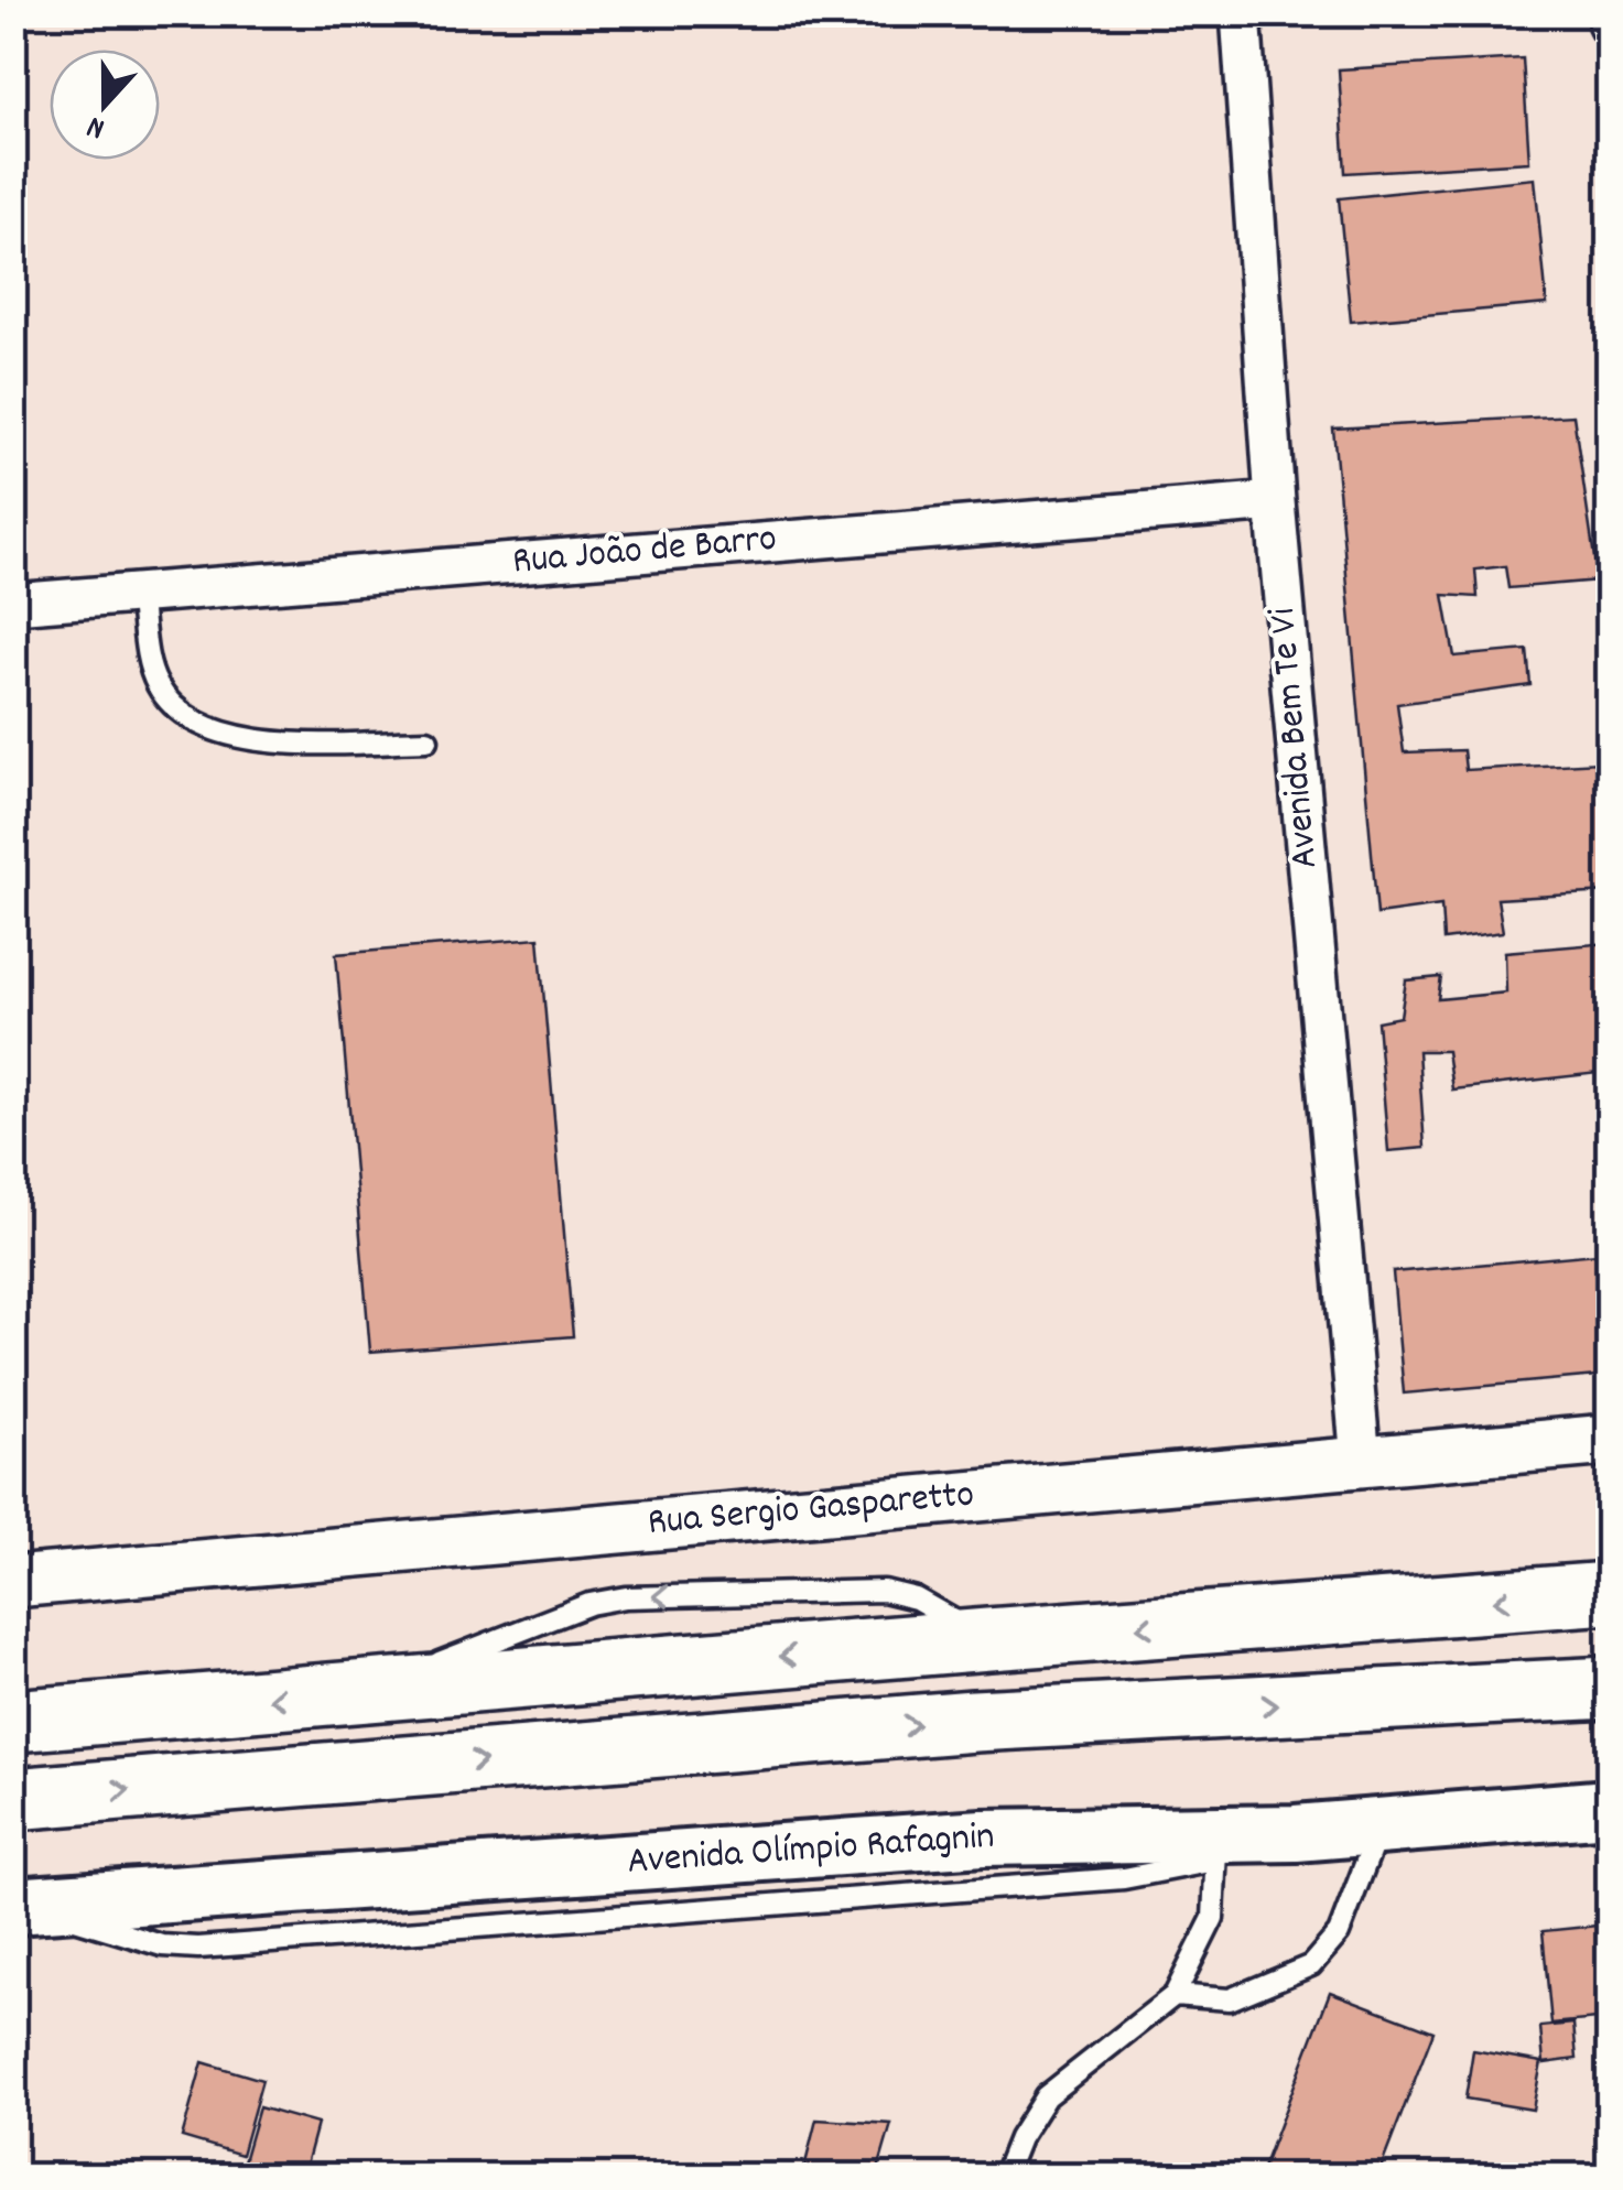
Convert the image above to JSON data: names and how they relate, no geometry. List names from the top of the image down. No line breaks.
{"streets":{"main road":["Avenida Olímpio Rafagnin"],"street":["Rua João de Barro","Avenida Bem Te Vi","Rua Sergio Gasparetto"]},"crossings":[["Rua João de Barro","Avenida Bem Te Vi"],["Avenida Bem Te Vi","Rua Sergio Gasparetto"]],"north":"bottom"}
